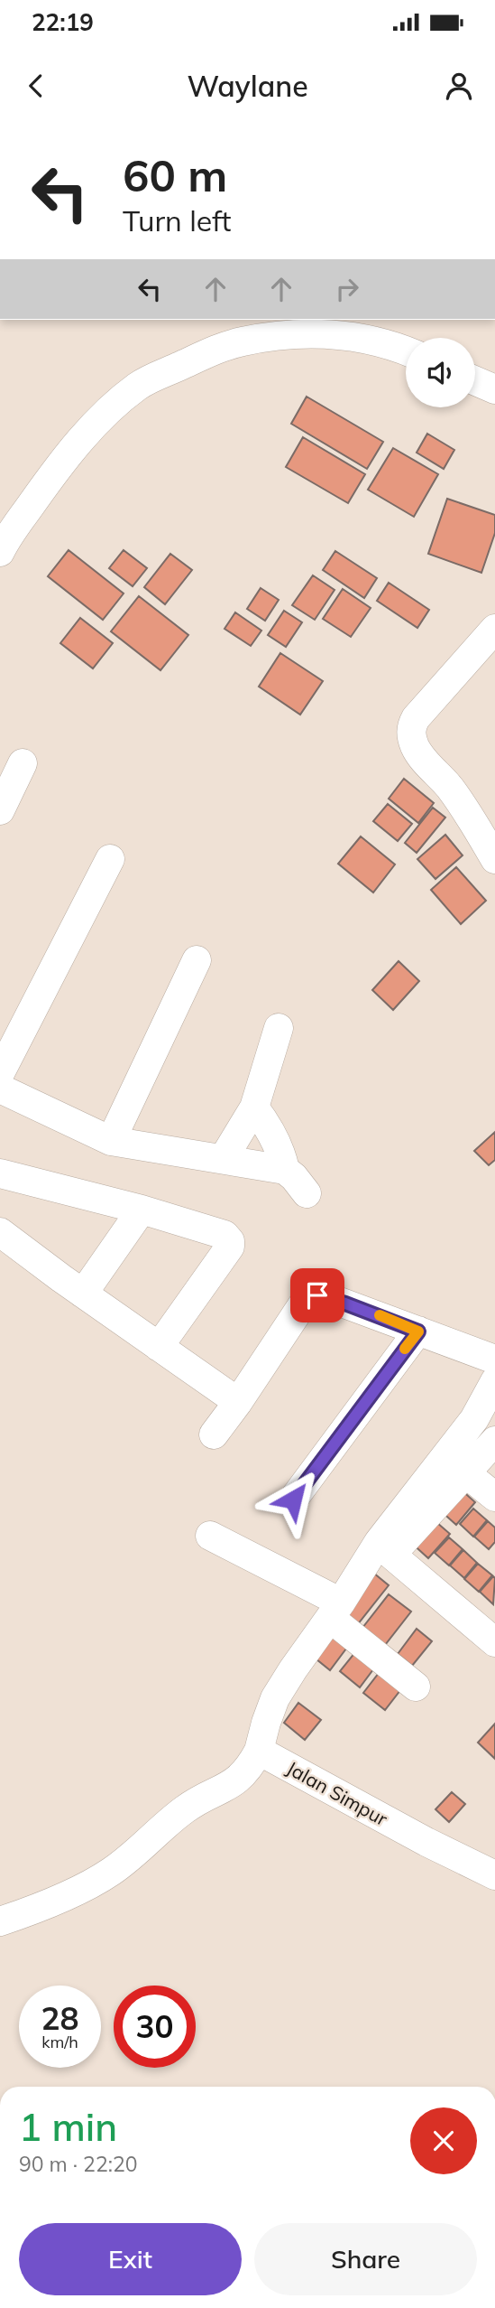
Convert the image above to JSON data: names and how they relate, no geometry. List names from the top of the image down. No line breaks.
{"streets":{"street":["Jalan Simpur"]},"page":{"status":"22:19","header":"Waylane","turn":["60 m","Turn left"],"speed":"28 km/h","limit":"30","heading":["1 min","90 m · 22:20"],"buttons":["Exit","Share"]}}
